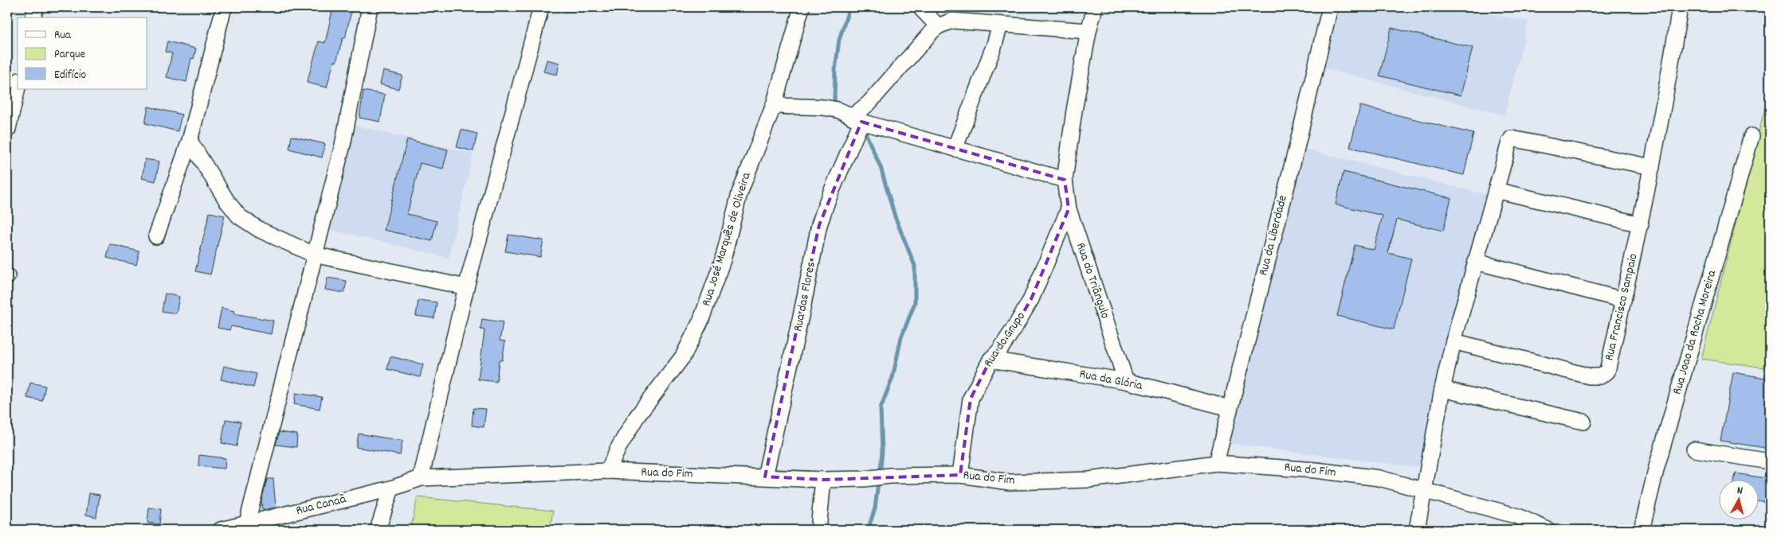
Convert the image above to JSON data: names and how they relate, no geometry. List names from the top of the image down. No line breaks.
{"streets":{"street":["Rua da Liberdade","Rua José Marquês de Oliveira","Rua do Triângulo","Rua das Flores","Rua Francisco Sampaio","Rua Joao da Rocha Moreira","Rua do Grupo","Rua da Glória","Rua do Fim","Rua Canaã"]},"crossings":[["Rua da Liberdade","Rua da Glória"],["Rua da Liberdade","Rua do Fim"],["Rua José Marquês de Oliveira","Rua do Fim"],["Rua do Triângulo","Rua do Grupo"],["Rua do Triângulo","Rua da Glória"],["Rua das Flores","Rua do Fim"],["Rua do Grupo","Rua da Glória"],["Rua do Grupo","Rua do Fim"],["Rua do Fim","Rua Canaã"]],"legend":["Rua","Parque","Edifício"],"north":"top"}
